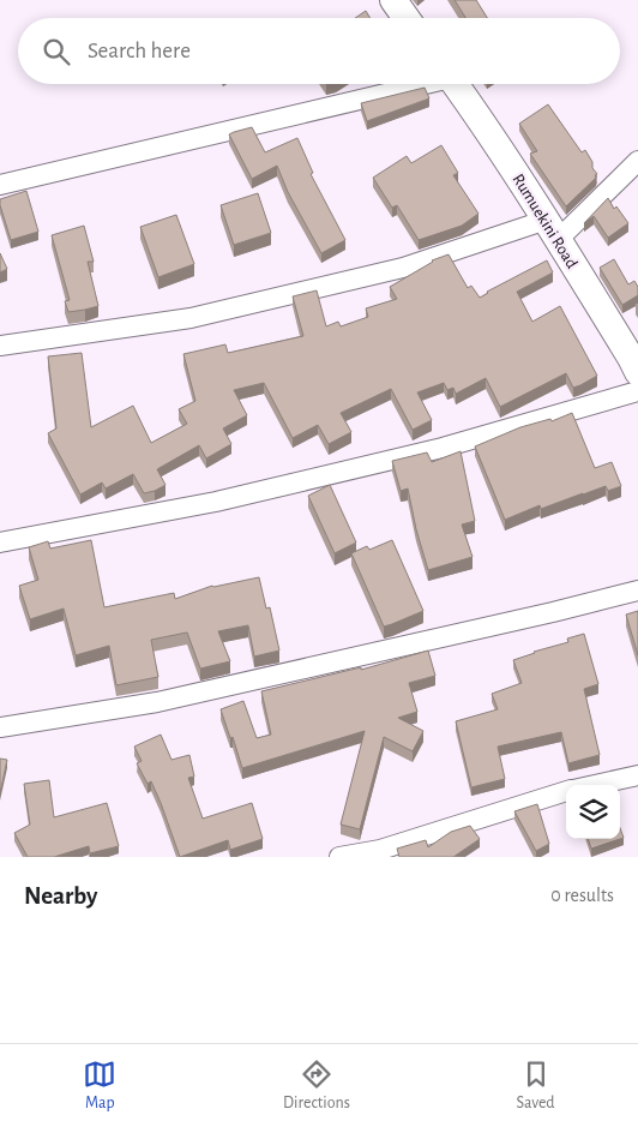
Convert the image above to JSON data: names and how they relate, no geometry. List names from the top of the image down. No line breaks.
{"streets":{"street":["Rumuekini Road"]},"page":{"search":"Search here","heading":["Nearby","0 results"],"nav":["Map","Directions","Saved"]}}
